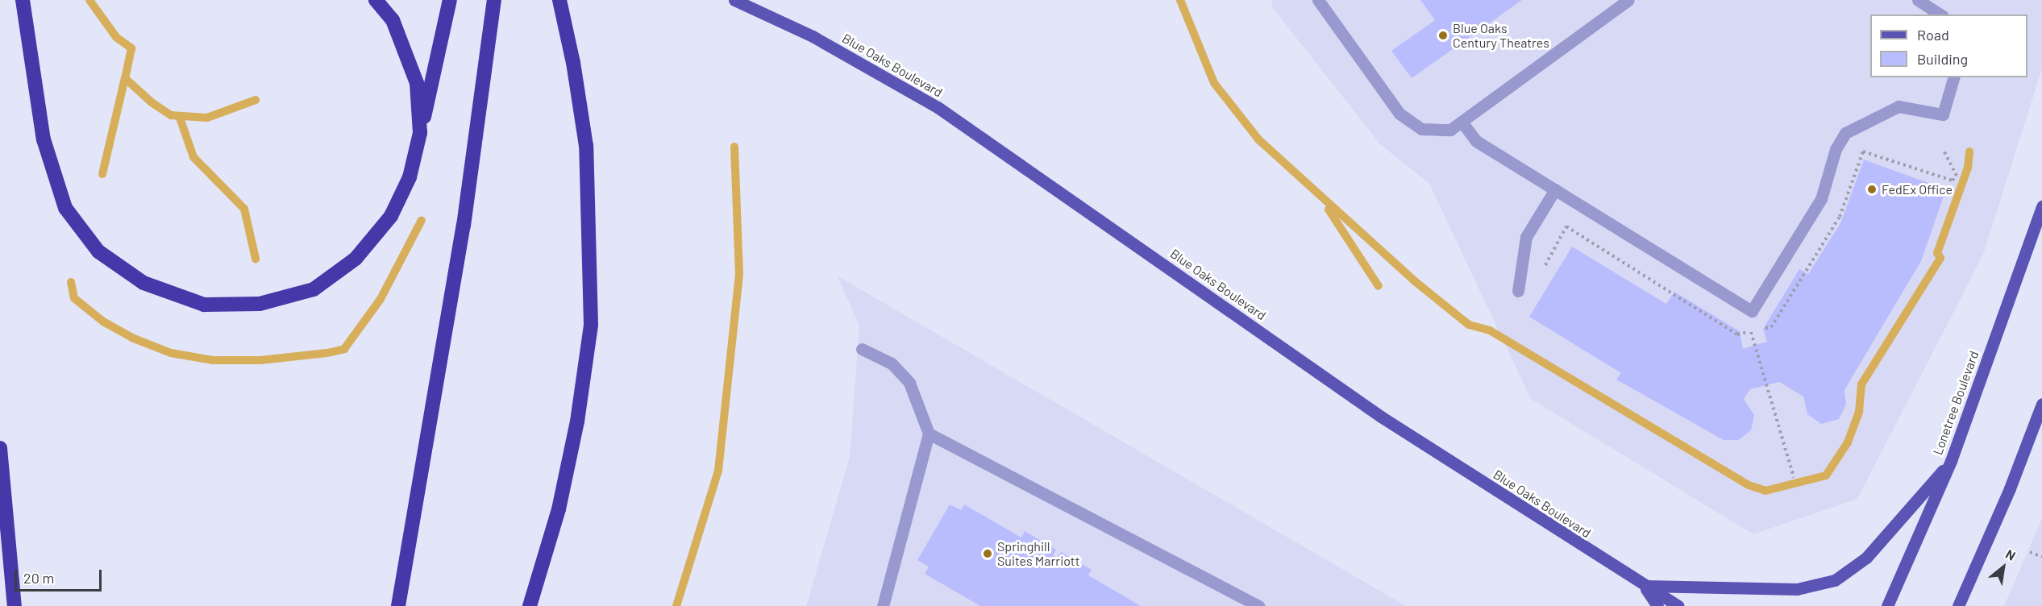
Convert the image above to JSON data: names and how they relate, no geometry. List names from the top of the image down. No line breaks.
{"streets":{"main road":["Blue Oaks Boulevard","Lonetree Boulevard"]},"places":["Blue Oaks Century Theatres","FedEx Office","Springhill Suites Marriott"],"legend":["Road","Building"],"scale_bar":"20 m","north":"top right"}
